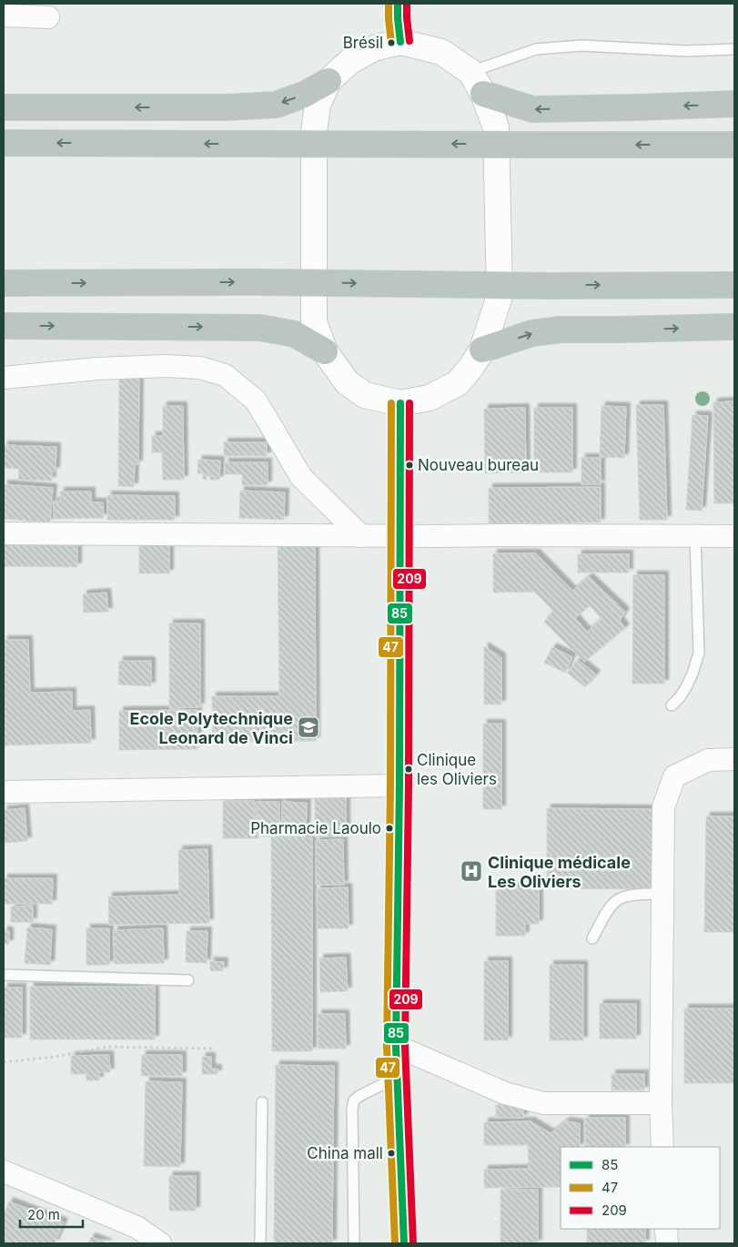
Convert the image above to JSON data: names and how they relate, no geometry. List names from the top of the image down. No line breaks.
{"places":{"other":["Brésil","Nouveau bureau","Clinique les Oliviers","Pharmacie Laoulo","China mall"],"school or university":["Ecole Polytechnique Leonard de Vinci"],"hospital":["Clinique médicale Les Oliviers"]},"lines":["transit line 85","transit line 47","transit line 209"],"legend":["85","47","209"],"scale_bar":"20 m"}
